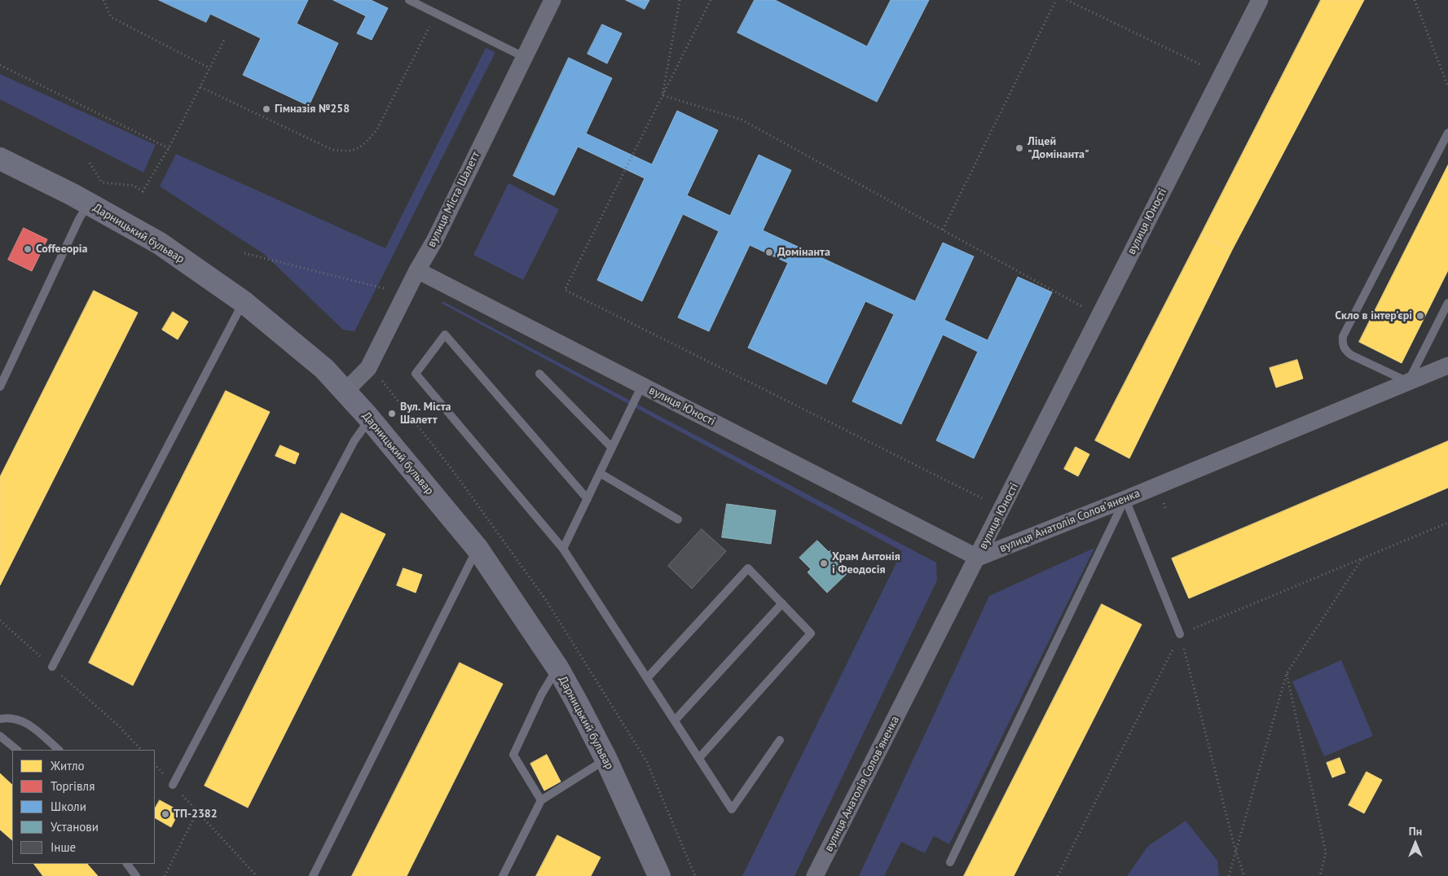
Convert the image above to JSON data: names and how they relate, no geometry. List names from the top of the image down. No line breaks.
{"streets":{"street":["вулиця Міста Шалетт","вулиця Юності","Дарницький бульвар","вулиця Анатолія Соловʼяненка"]},"crossings":[["вулиця Міста Шалетт","вулиця Юності"],["вулиця Міста Шалетт","Дарницький бульвар"],["вулиця Юності","вулиця Анатолія Соловʼяненка"]],"places":["Гімназія №258","Ліцей \"Домінанта\"","Coffeeopia","Домінанта","Скло в інтер'єрі","Вул. Міста Шалетт","Храм Антонія і Феодосія","ТП-2382"],"legend":["Житло","Торгівля","Школи","Установи","Інше"],"north":"top"}
